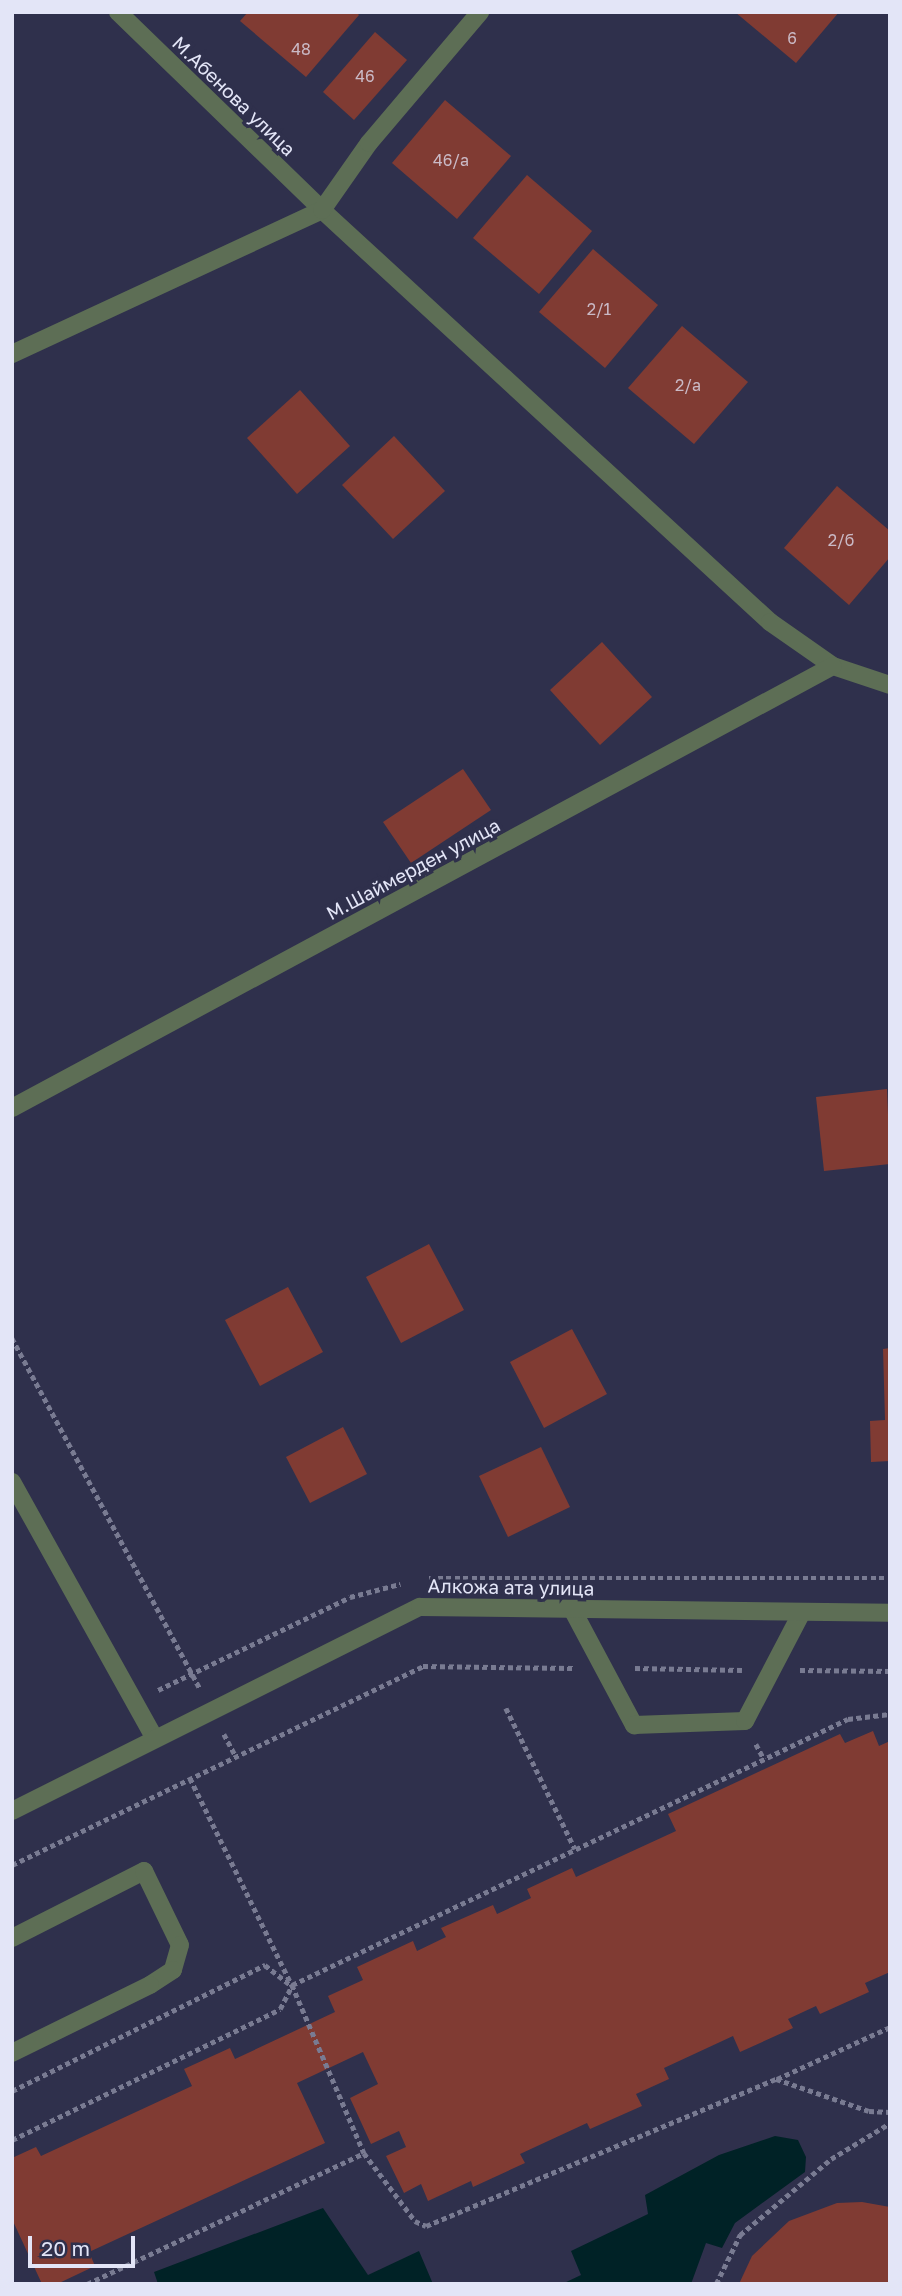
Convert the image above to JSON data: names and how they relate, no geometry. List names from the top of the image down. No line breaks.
{"streets":{"street":["М.Абенова улица","М.Шаймерден улица","Алкожа ата улица"]},"crossings":[["М.Абенова улица","М.Шаймерден улица"]],"house_numbers":["6","48","46","46/а","2/1","2/а","2/б"],"scale_bar":"20 m"}
